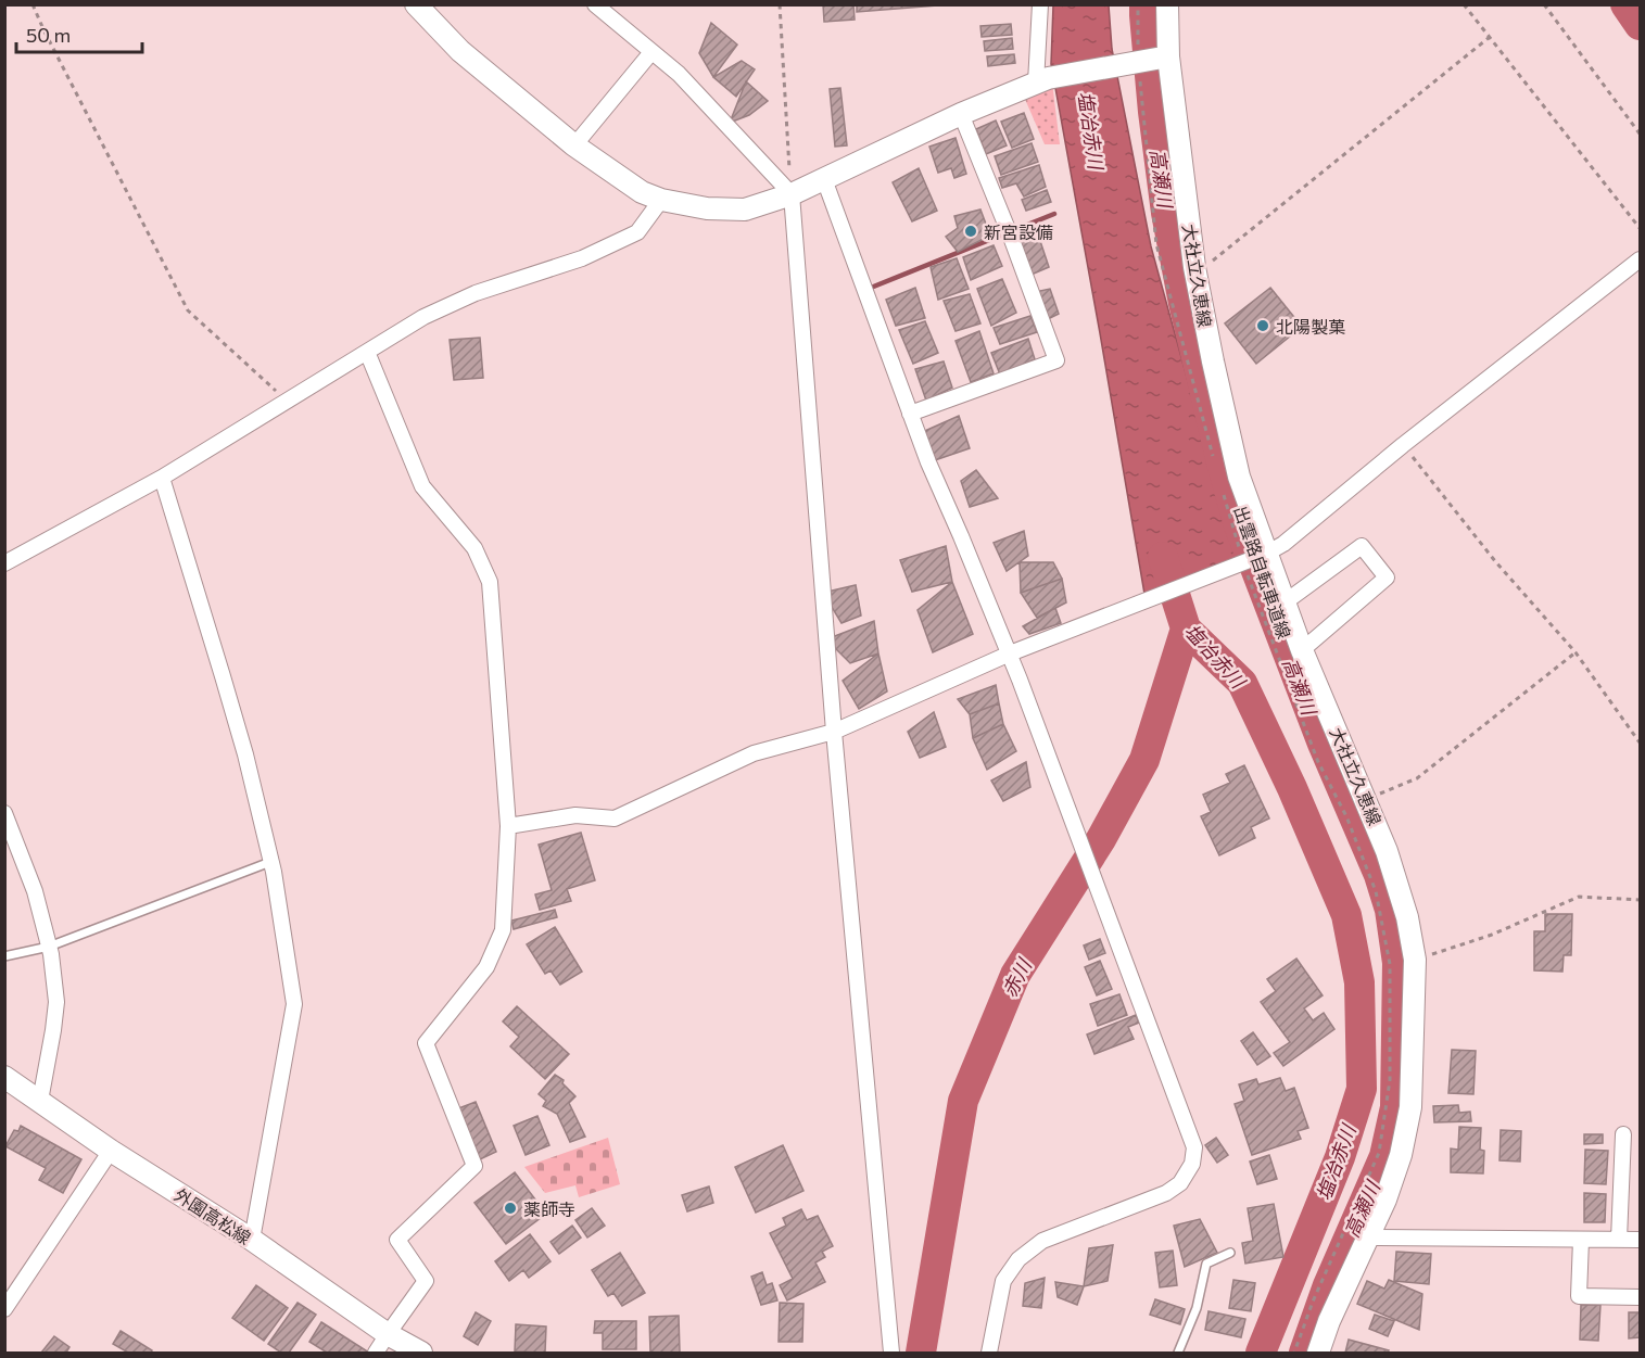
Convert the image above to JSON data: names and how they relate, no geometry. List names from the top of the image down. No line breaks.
{"streets":{"main road":["大社立久恵線","外園高松線"],"path":["出雲路自転車道線"]},"water":["塩冶赤川","高瀬川","赤川"],"places":["新宮設備","北陽製菓","薬師寺"],"scale_bar":"50 m"}
